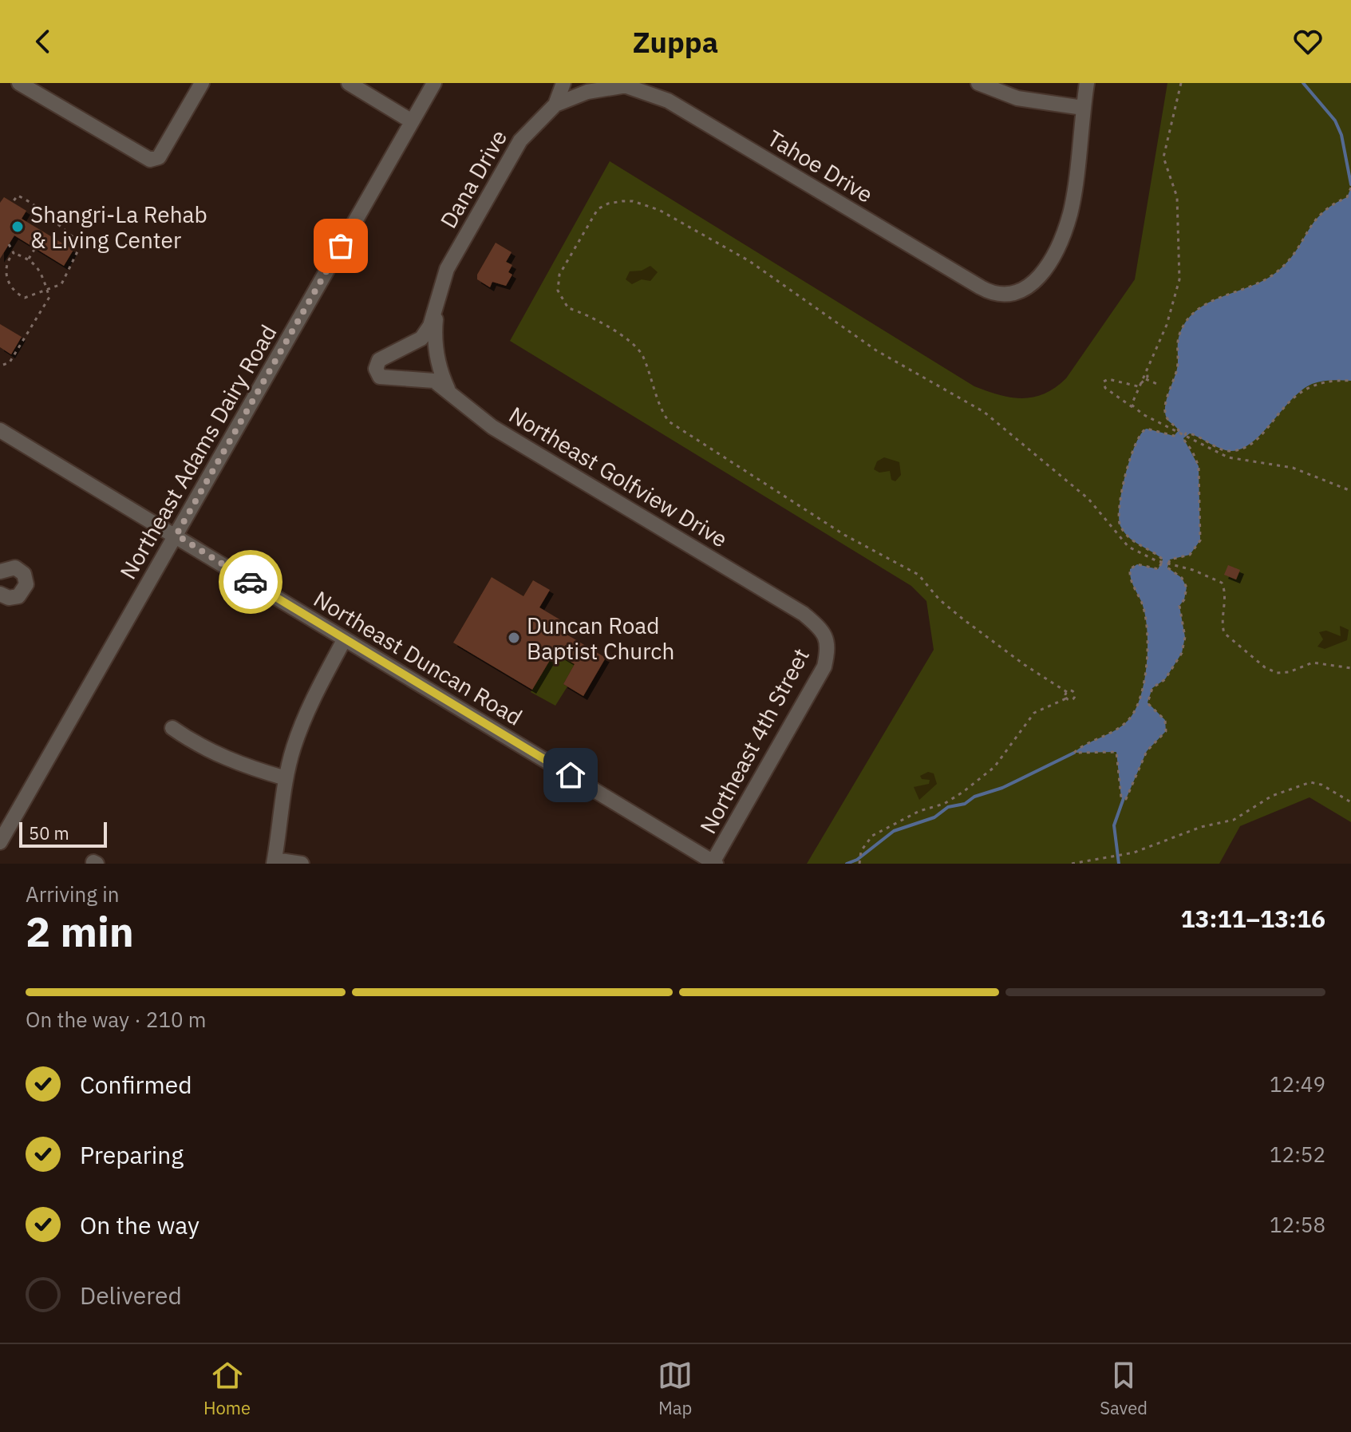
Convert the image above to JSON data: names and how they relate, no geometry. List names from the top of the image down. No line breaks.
{"streets":{"street":["Tahoe Drive","Dana Drive","Northeast Adams Dairy Road","Northeast Golfview Drive","Northeast Duncan Road","Northeast 4th Street"]},"crossings":[["Tahoe Drive","Dana Drive"],["Dana Drive","Northeast Golfview Drive"],["Northeast Adams Dairy Road","Northeast Duncan Road"],["Northeast Golfview Drive","Northeast 4th Street"],["Northeast Duncan Road","Northeast 4th Street"]],"places":["Shangri-La Rehab & Living Center","Duncan Road Baptist Church"],"scale_bar":"50 m","page":{"header":"Zuppa","scale":"50 m","heading":["2 min","Arriving in","13:11–13:16"],"bar":"On the way · 210 m","list":[["Confirmed","12:49"],["Preparing","12:52"],["On the way","12:58"],"Delivered"],"tabs":["Home","Map","Saved"]}}
